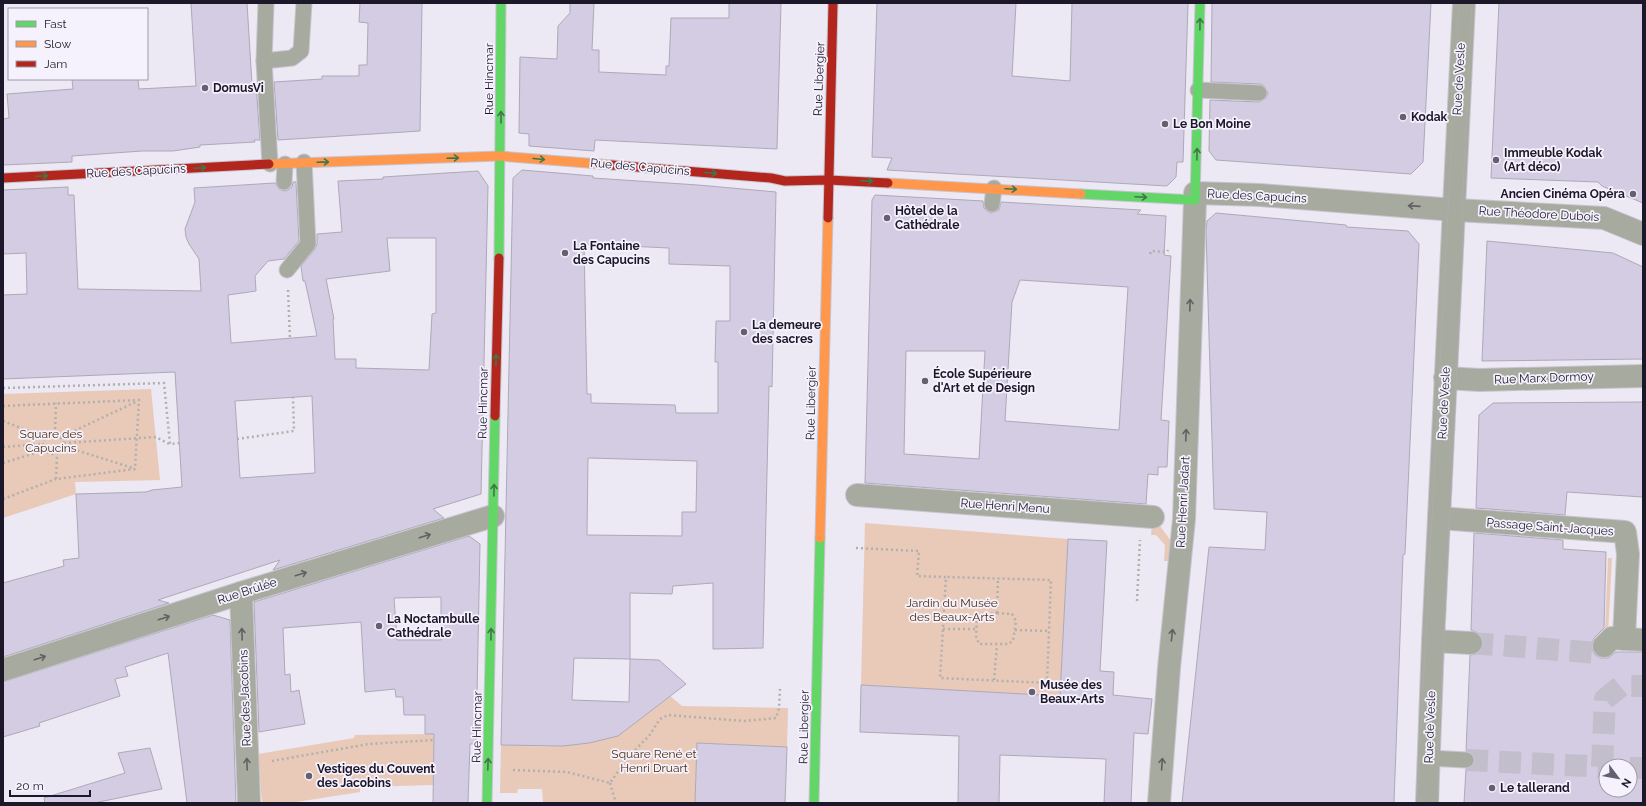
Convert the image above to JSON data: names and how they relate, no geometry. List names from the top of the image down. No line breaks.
{"streets":{"street":["Rue Hincmar","Rue Libergier","Rue de Vesle","Rue des Capucins","Rue Théodore Dubois","Rue Marx Dormoy","Rue Henri Jadart","Rue Henri Menu","Passage Saint-Jacques","Rue Brûlée","Rue des Jacobins"]},"crossings":[["Rue Hincmar","Rue des Capucins"],["Rue Hincmar","Rue Brûlée"],["Rue Libergier","Rue des Capucins"],["Rue de Vesle","Rue des Capucins"],["Rue de Vesle","Rue Théodore Dubois"],["Rue de Vesle","Rue Marx Dormoy"],["Rue de Vesle","Passage Saint-Jacques"],["Rue des Capucins","Rue Théodore Dubois"],["Rue des Capucins","Rue Henri Jadart"],["Rue Brûlée","Rue des Jacobins"]],"one_way":["Rue Hincmar","Rue Henri Jadart","Rue Brûlée","Rue des Jacobins"],"parks":["Square des Capucins","Jardin du Musée des Beaux-Arts","Square René et Henri Druart"],"places":["DomusVi","Kodak","Le Bon Moine","Immeuble Kodak (Art déco)","Ancien Cinéma Opéra","Hôtel de la Cathédrale","La Fontaine des Capucins","La demeure des sacres","École Supérieure d'Art et de Design","La Noctambulle Cathédrale","Musée des Beaux-Arts","Vestiges du Couvent des Jacobins","Le tallerand"],"legend":["Fast","Slow","Jam"],"scale_bar":"20 m","north":"bottom right"}
